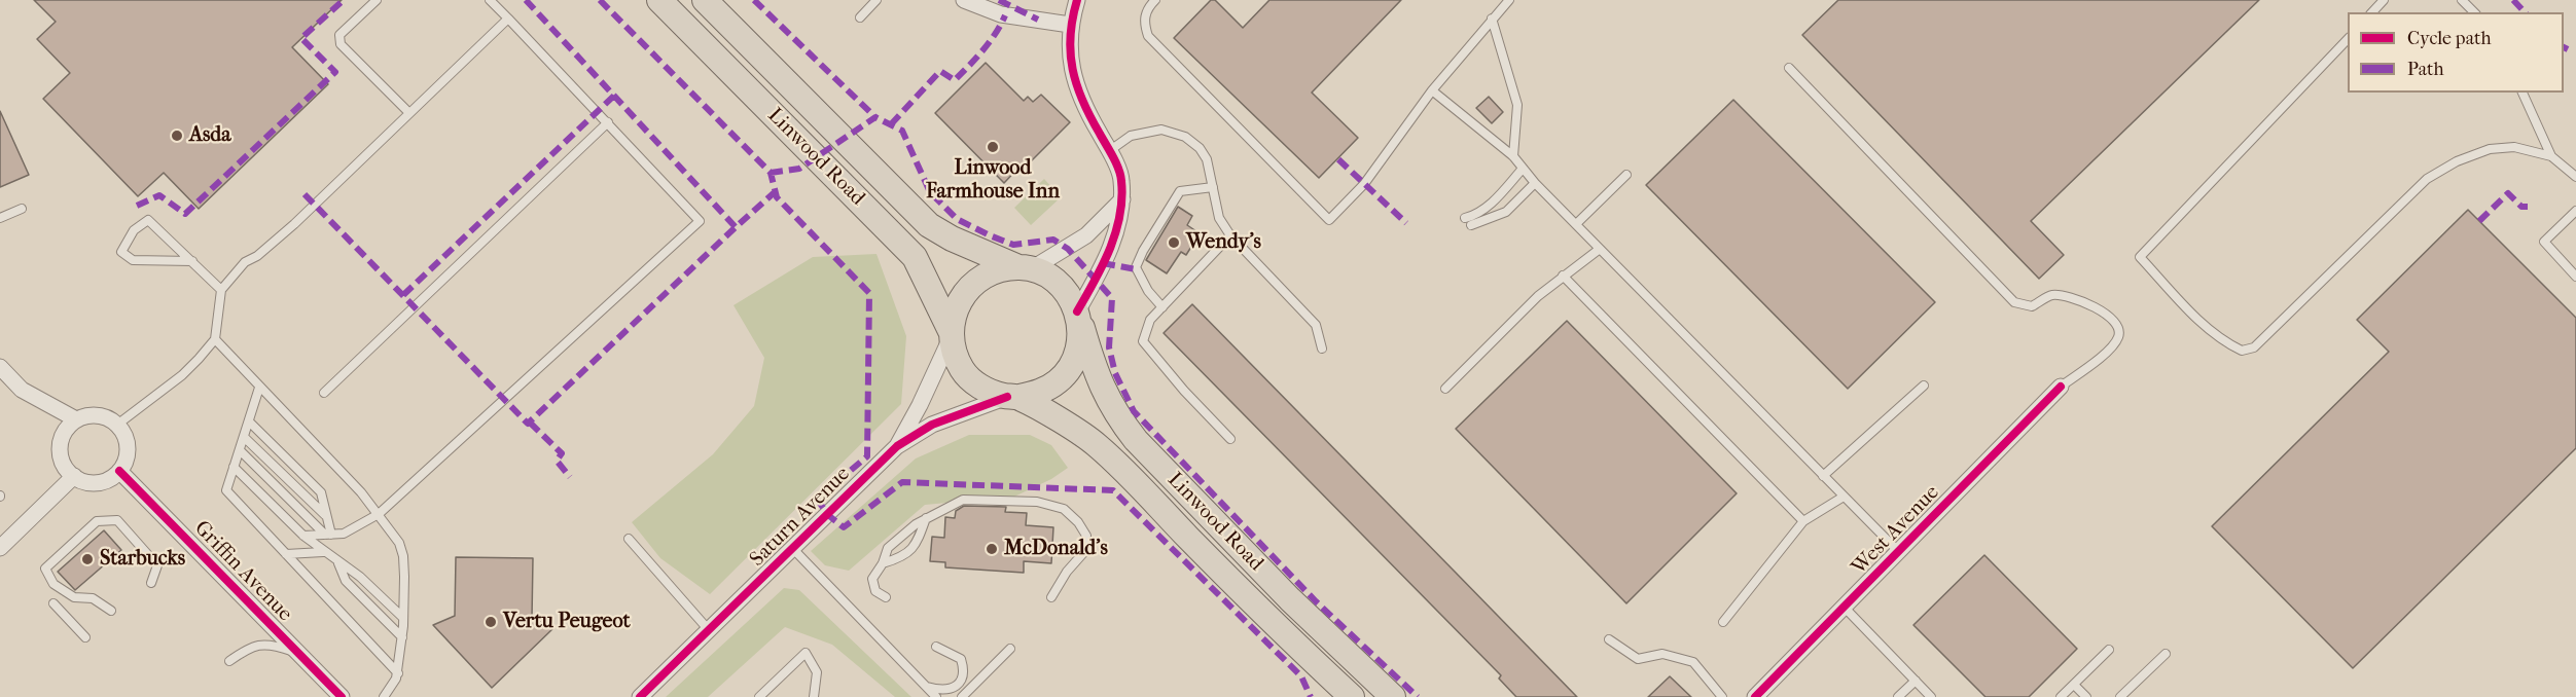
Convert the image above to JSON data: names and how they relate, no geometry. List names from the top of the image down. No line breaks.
{"streets":{"main road":["Linwood Road"],"street":["Saturn Avenue","West Avenue","Griffin Avenue"]},"crossings":[["Linwood Road","Saturn Avenue"]],"places":["Asda","Linwood Farmhouse Inn","Wendy's","McDonald's","Starbucks","Vertu Peugeot"],"legend":["Cycle path","Path"]}
